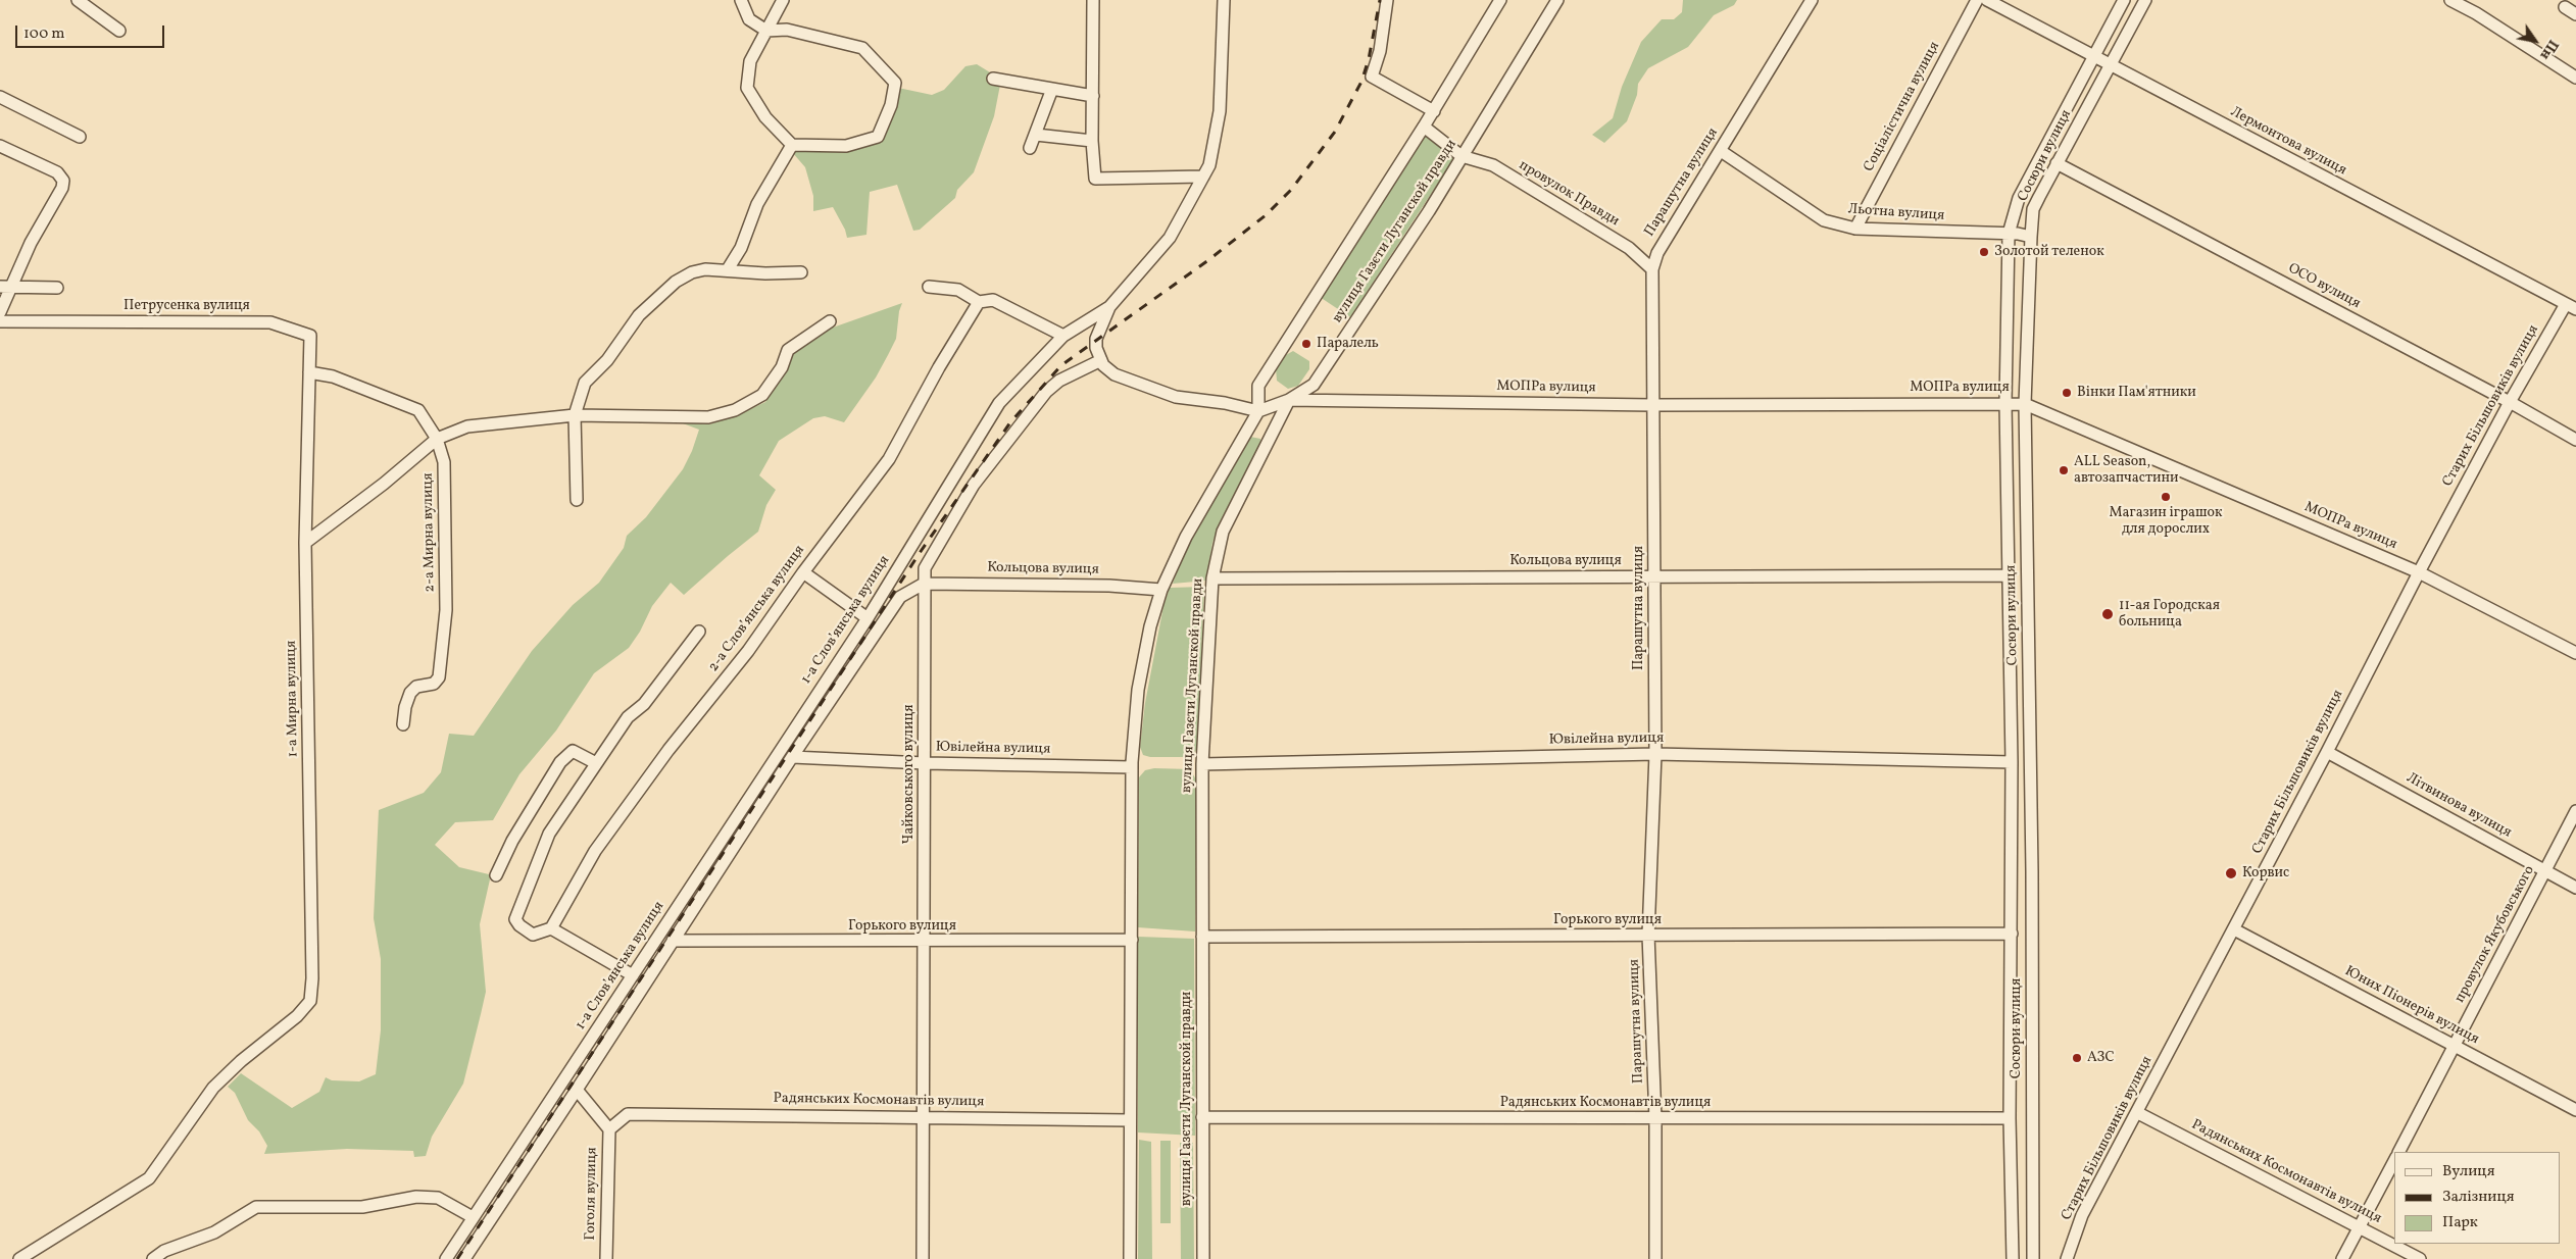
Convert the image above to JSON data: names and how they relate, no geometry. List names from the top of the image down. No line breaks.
{"streets":{"street":["Соціалістична вулиця","Лермонтова вулиця","Сосюри вулиця","Парашутна вулиця","провулок Правди","Льотна вулиця","вулиця Газєти Луганской правди","ОСО вулиця","Петрусенка вулиця","МОПРа вулиця","Старих Більшовиків вулиця","2-а Мирна вулиця","Кольцова вулиця","2-а Слов’янська вулиця","1-а Слов’янська вулиця","1-а Мирна вулиця","Ювілейна вулиця","Чайковського вулиця","Літвинова вулиця","Горького вулиця","провулок Якубовського","Юних Піонерів вулиця","Радянських Космонавтів вулиця","Гоголя вулиця"]},"crossings":[["Соціалістична вулиця","Льотна вулиця"],["Лермонтова вулиця","Сосюри вулиця"],["Лермонтова вулиця","Старих Більшовиків вулиця"],["Сосюри вулиця","Льотна вулиця"],["Сосюри вулиця","ОСО вулиця"],["Сосюри вулиця","МОПРа вулиця"],["Сосюри вулиця","Кольцова вулиця"],["Сосюри вулиця","Ювілейна вулиця"],["Сосюри вулиця","Горького вулиця"],["Сосюри вулиця","Радянських Космонавтів вулиця"],["Парашутна вулиця","провулок Правди"],["Парашутна вулиця","Льотна вулиця"],["Парашутна вулиця","МОПРа вулиця"],["Парашутна вулиця","Кольцова вулиця"],["Парашутна вулиця","Ювілейна вулиця"],["Парашутна вулиця","Горького вулиця"],["Парашутна вулиця","Радянських Космонавтів вулиця"],["провулок Правди","вулиця Газєти Луганской правди"],["вулиця Газєти Луганской правди","МОПРа вулиця"],["вулиця Газєти Луганской правди","Кольцова вулиця"],["вулиця Газєти Луганской правди","Ювілейна вулиця"],["вулиця Газєти Луганской правди","Горького вулиця"],["вулиця Газєти Луганской правди","Радянських Космонавтів вулиця"],["ОСО вулиця","Старих Більшовиків вулиця"],["Петрусенка вулиця","2-а Мирна вулиця"],["Петрусенка вулиця","1-а Мирна вулиця"],["МОПРа вулиця","Старих Більшовиків вулиця"],["Старих Більшовиків вулиця","Літвинова вулиця"],["Старих Більшовиків вулиця","Юних Піонерів вулиця"],["Старих Більшовиків вулиця","Радянських Космонавтів вулиця"],["Кольцова вулиця","Чайковського вулиця"],["Ювілейна вулиця","Чайковського вулиця"],["Чайковського вулиця","Горького вулиця"],["Чайковського вулиця","Радянських Космонавтів вулиця"],["Літвинова вулиця","провулок Якубовського"],["провулок Якубовського","Юних Піонерів вулиця"],["Радянських Космонавтів вулиця","Гоголя вулиця"]],"places":["Золотой теленок","Паралель","Вінки Пам'ятники","ALL Season, автозапчастини","Магазин іграшок для дорослих","11-ая Городская больница","Корвис","АЗС"],"legend":["Вулиця","Залізниця","Парк"],"scale_bar":"100 m","north":"bottom right"}
